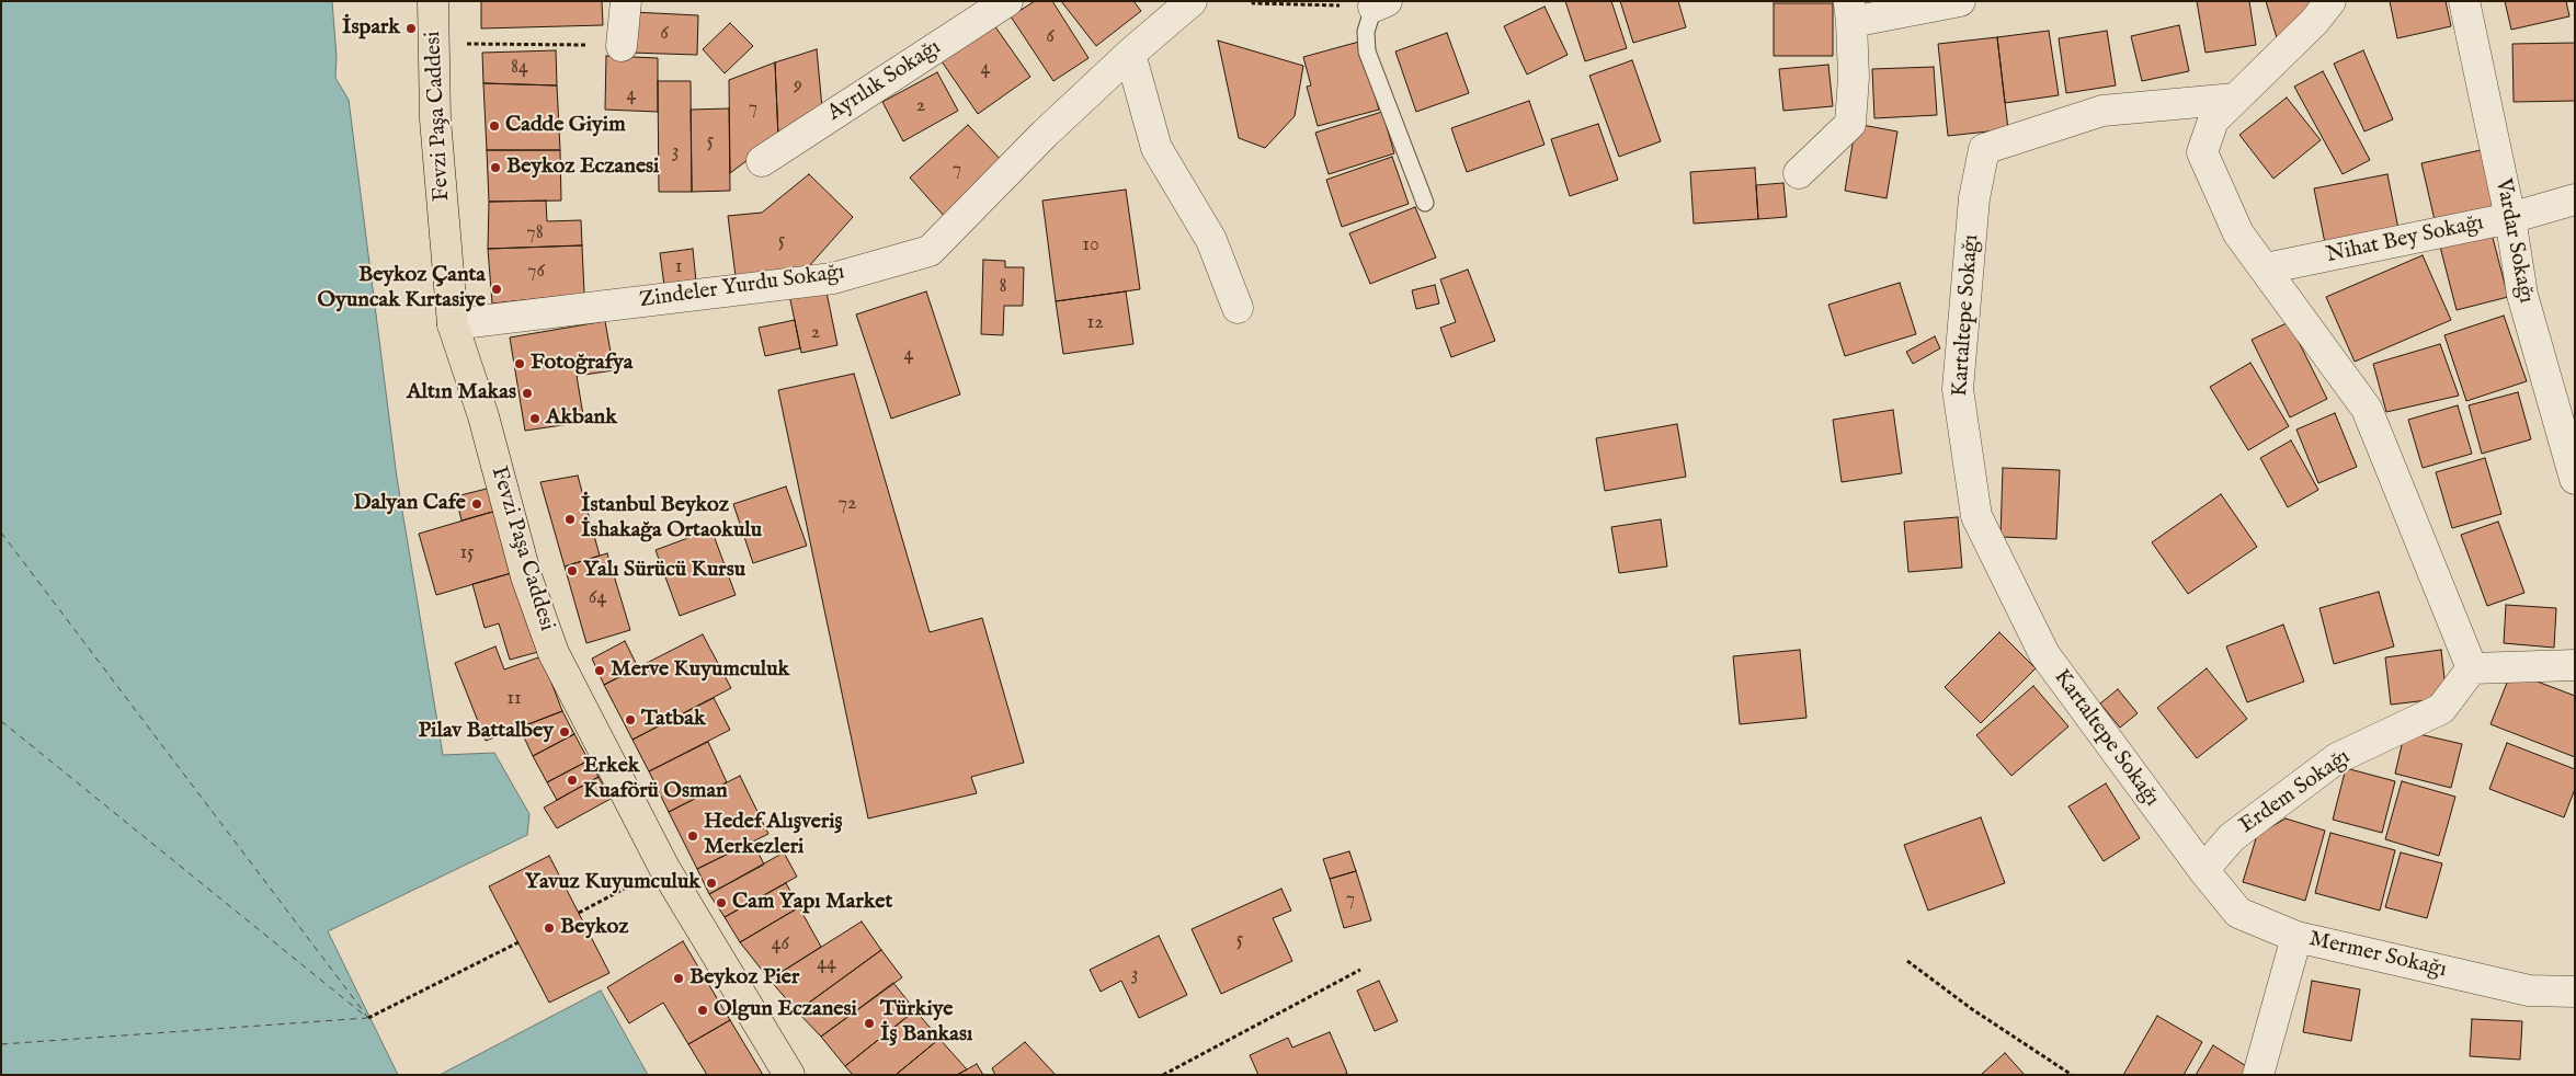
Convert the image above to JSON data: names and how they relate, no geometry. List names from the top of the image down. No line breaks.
{"streets":{"main road":["Fevzi Paşa Caddesi"],"street":["Ayrılık Sokağı","Nihat Bey Sokağı","Vardar Sokağı","Zindeler Yurdu Sokağı","Kartaltepe Sokağı","Erdem Sokağı","Mermer Sokağı"]},"crossings":[["Fevzi Paşa Caddesi","Zindeler Yurdu Sokağı"],["Nihat Bey Sokağı","Vardar Sokağı"],["Kartaltepe Sokağı","Erdem Sokağı"],["Kartaltepe Sokağı","Mermer Sokağı"],["Erdem Sokağı","Mermer Sokağı"]],"places":["İspark","Cadde Giyim","Beykoz Eczanesi","Beykoz Çanta Oyuncak Kırtasiye","Fotoğrafya","Altın Makas","Akbank","Dalyan Cafe","İstanbul Beykoz İshakağa Ortaokulu","Yalı Sürücü Kursu","Merve Kuyumculuk","Tatbak","Pilav Battalbey","Erkek Kuaförü Osman","Hedef Alışveriş Merkezleri","Yavuz Kuyumculuk","Cam Yapı Market","Beykoz","Beykoz Pier","Olgun Eczanesi","Türkiye İş Bankası"],"house_numbers":["6","6","84","4","9","4","2","7","5","3","7","78","5","10","1","76","8","12","2","4","72","15","64","11","7","5","46","44","3"]}
